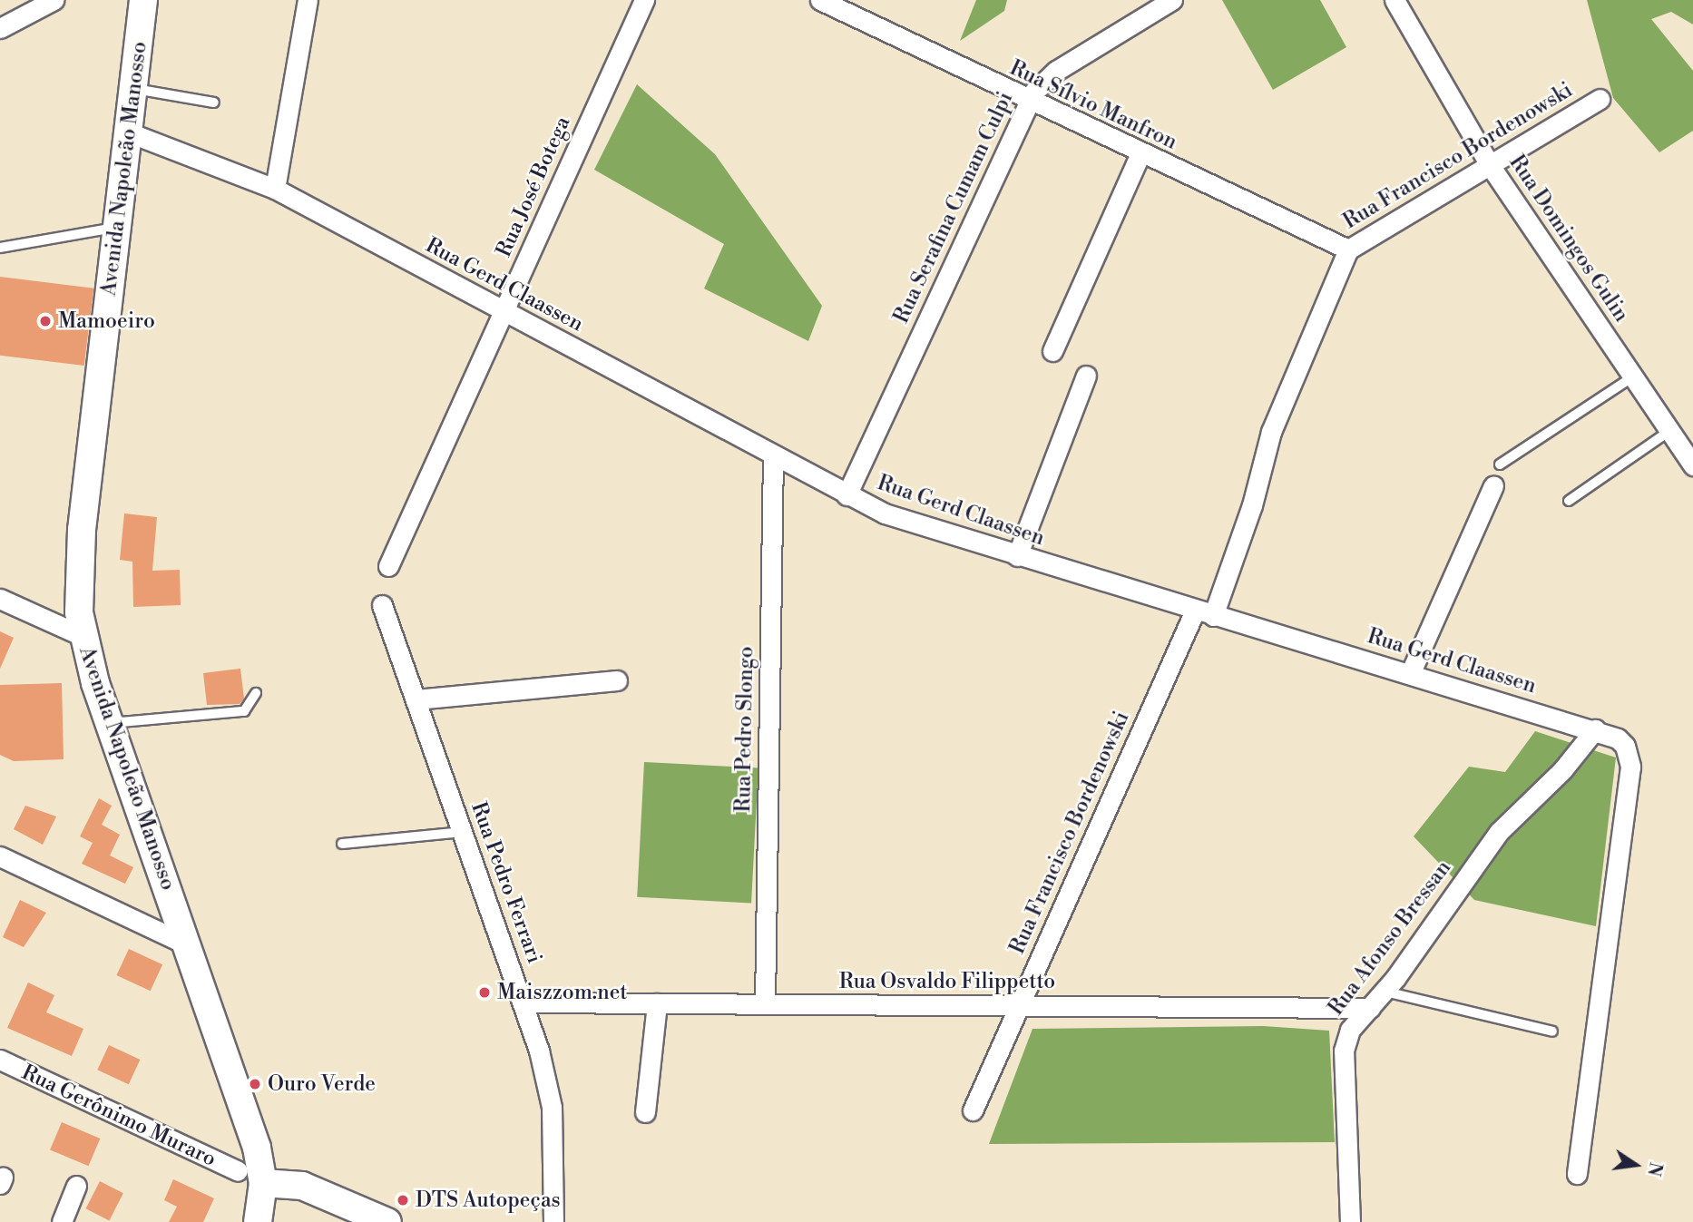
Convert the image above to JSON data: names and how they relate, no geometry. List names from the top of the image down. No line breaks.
{"streets":{"street":["Rua Sílvio Manfron","Rua Francisco Bordenowski","Avenida Napoleão Manosso","Rua José Botega","Rua Serafina Cumam Culpi","Rua Domingos Gulin","Rua Gerd Claassen","Rua Pedro Slongo","Rua Pedro Ferrari","Rua Afonso Bressan","Rua Osvaldo Filippetto","Rua Gerônimo Muraro"]},"crossings":[["Rua Sílvio Manfron","Rua Francisco Bordenowski"],["Rua Sílvio Manfron","Rua Serafina Cumam Culpi"],["Rua Francisco Bordenowski","Rua Domingos Gulin"],["Rua Francisco Bordenowski","Rua Gerd Claassen"],["Rua Francisco Bordenowski","Rua Osvaldo Filippetto"],["Avenida Napoleão Manosso","Rua Gerd Claassen"],["Rua José Botega","Rua Gerd Claassen"],["Rua Serafina Cumam Culpi","Rua Gerd Claassen"],["Rua Gerd Claassen","Rua Pedro Slongo"],["Rua Gerd Claassen","Rua Afonso Bressan"],["Rua Pedro Slongo","Rua Osvaldo Filippetto"],["Rua Pedro Ferrari","Rua Osvaldo Filippetto"],["Rua Afonso Bressan","Rua Osvaldo Filippetto"]],"places":["Mamoeiro","Maiszzom.net","Ouro Verde","DTS Autopeças"],"north":"right"}
